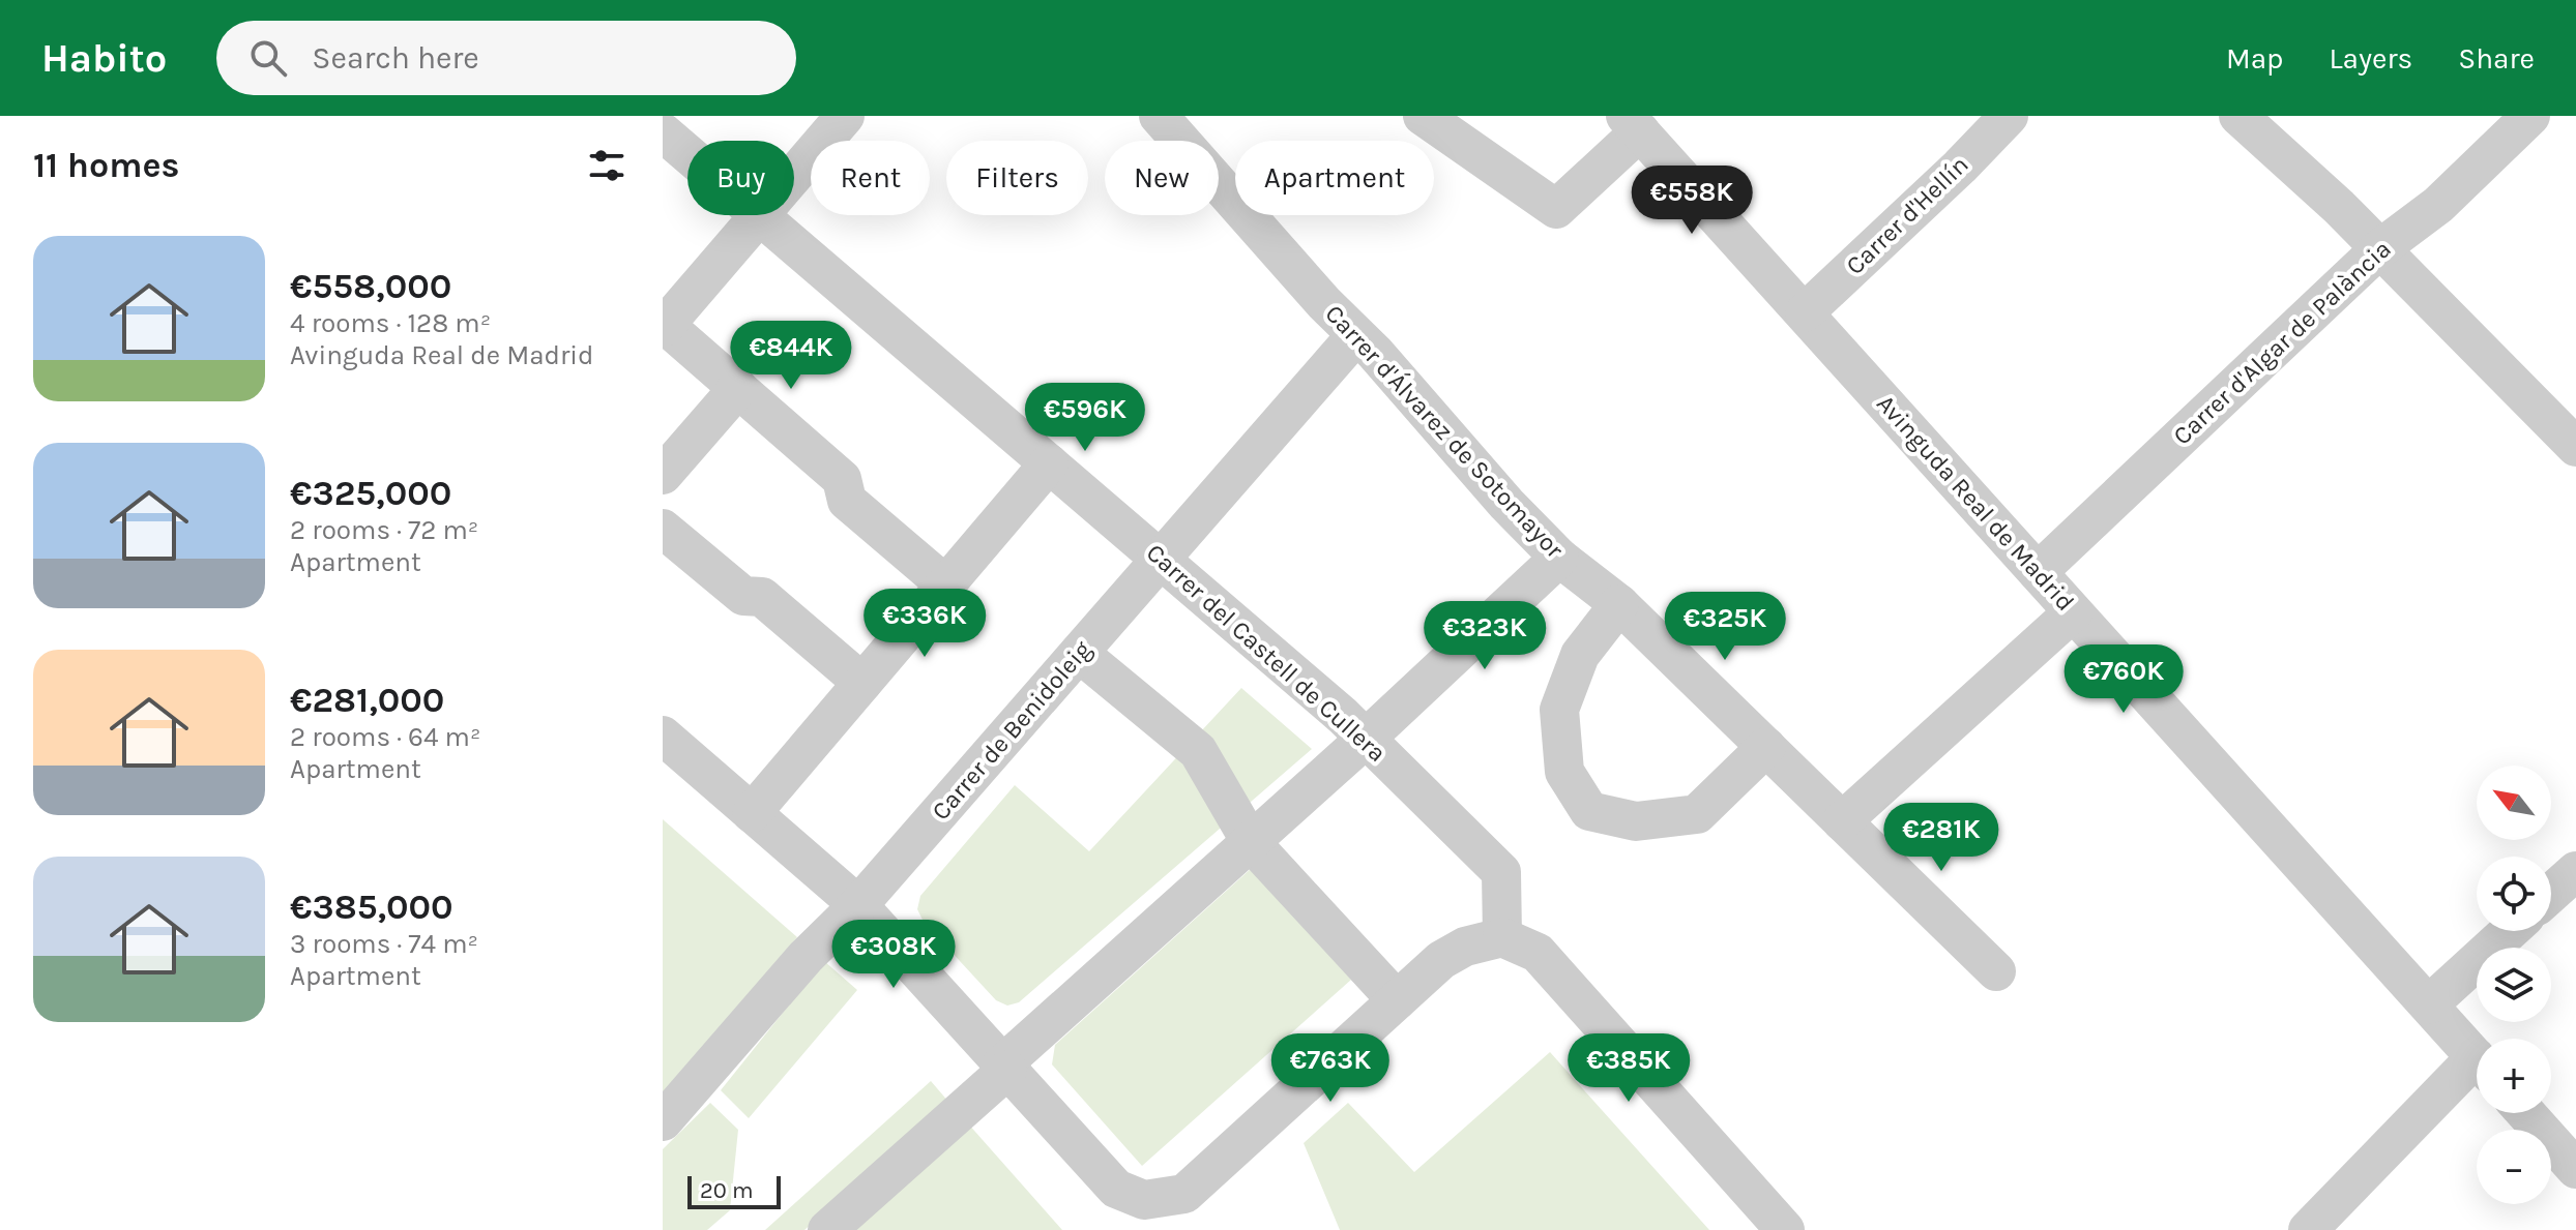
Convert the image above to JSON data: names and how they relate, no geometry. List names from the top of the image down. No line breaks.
{"streets":{"street":["Carrer d'Hellín","Carrer d'Algar de Palància","Carrer d'Álvarez de Sotomayor","Avinguda Real de Madrid","Carrer del Castell de Cullera","Carrer de Benidoleig"]},"crossings":[["Carrer d'Hellín","Avinguda Real de Madrid"],["Carrer d'Algar de Palància","Avinguda Real de Madrid"],["Carrer d'Álvarez de Sotomayor","Carrer de Benidoleig"],["Carrer del Castell de Cullera","Carrer de Benidoleig"]],"scale_bar":"20 m","north":"top left","page":{"header":"Habito","search":"Search here","nav":["Map","Layers","Share"],"heading":"11 homes","chip":["Buy","Rent","Filters","New","Apartment"],"price":["€558K","€844K","€596K","€336K","€325K","€323K","€760K","€281K","€308K","€763K","€385K"],"list":[{"name":"€558,000","note":"4 rooms · 128 m² · Avinguda Real de Madrid"},{"name":"€325,000","note":"2 rooms · 72 m² · Apartment"},{"name":"€281,000","note":"2 rooms · 64 m² · Apartment"},{"name":"€385,000","note":"3 rooms · 74 m² · Apartment"}],"map_buttons":["+","−"],"scale":"20 m"}}
